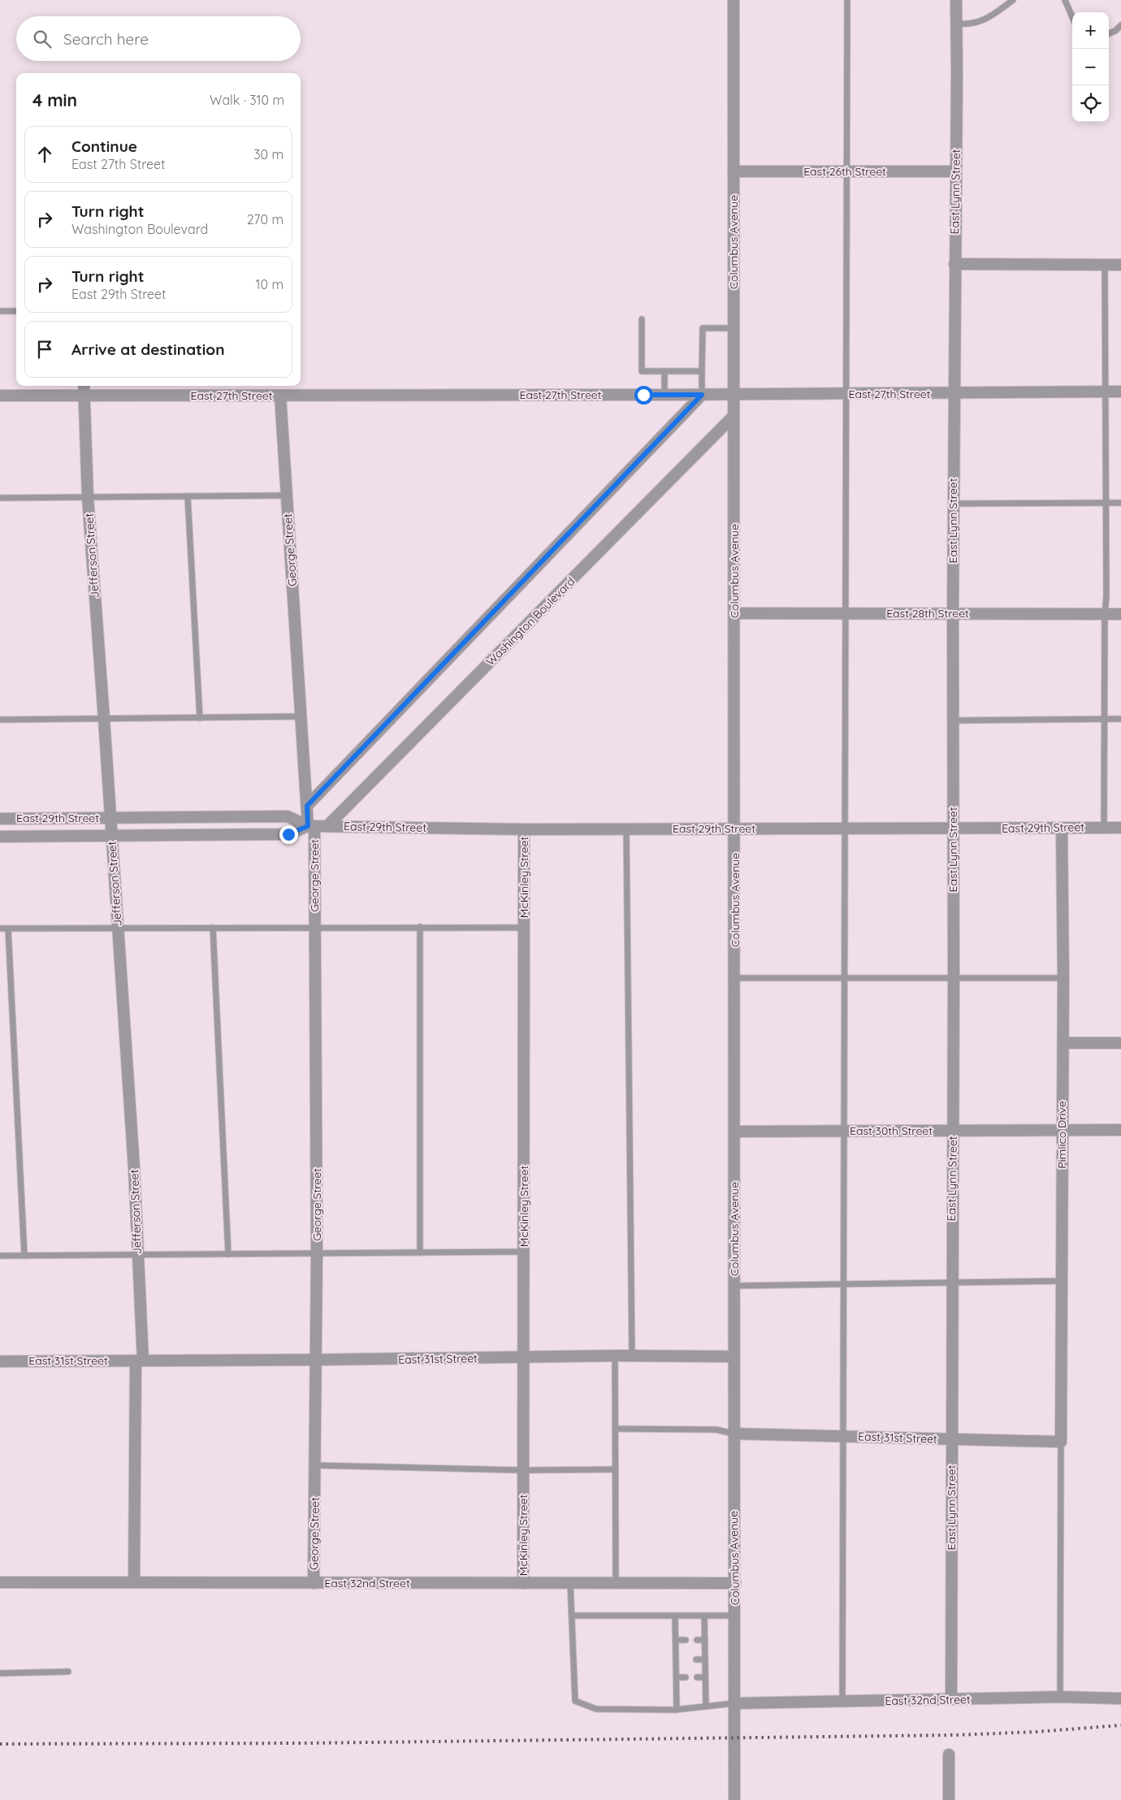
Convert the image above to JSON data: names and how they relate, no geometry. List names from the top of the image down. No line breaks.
{"streets":{"street":["East 26th Street","East Lynn Street","Columbus Avenue","East 27th Street","George Street","Jefferson Street","East 28th Street","Washington Boulevard","East 29th Street","McKinley Street","East 30th Street","Pimlico Drive","East 31st Street","East 32nd Street"]},"crossings":[["East 26th Street","East Lynn Street"],["East 26th Street","Columbus Avenue"],["East Lynn Street","East 27th Street"],["East Lynn Street","East 28th Street"],["East Lynn Street","East 29th Street"],["East Lynn Street","East 30th Street"],["East Lynn Street","East 31st Street"],["East Lynn Street","East 32nd Street"],["Columbus Avenue","East 27th Street"],["Columbus Avenue","East 28th Street"],["Columbus Avenue","Washington Boulevard"],["Columbus Avenue","East 29th Street"],["Columbus Avenue","East 30th Street"],["Columbus Avenue","East 31st Street"],["Columbus Avenue","East 32nd Street"],["East 27th Street","George Street"],["East 27th Street","Jefferson Street"],["George Street","East 29th Street"],["George Street","East 31st Street"],["George Street","East 32nd Street"],["Jefferson Street","East 29th Street"],["Jefferson Street","East 31st Street"],["Jefferson Street","East 32nd Street"],["Washington Boulevard","East 29th Street"],["East 29th Street","McKinley Street"],["East 29th Street","Pimlico Drive"],["McKinley Street","East 31st Street"],["McKinley Street","East 32nd Street"],["East 30th Street","Pimlico Drive"],["Pimlico Drive","East 31st Street"]],"page":{"map_buttons":["+","−"],"search":"Search here","heading":["4 min","Walk · 310 m"],"list":[["Continue","East 27th Street","30 m"],["Turn right","Washington Boulevard","270 m"],["Turn right","East 29th Street","10 m"],"Arrive at destination"]}}
